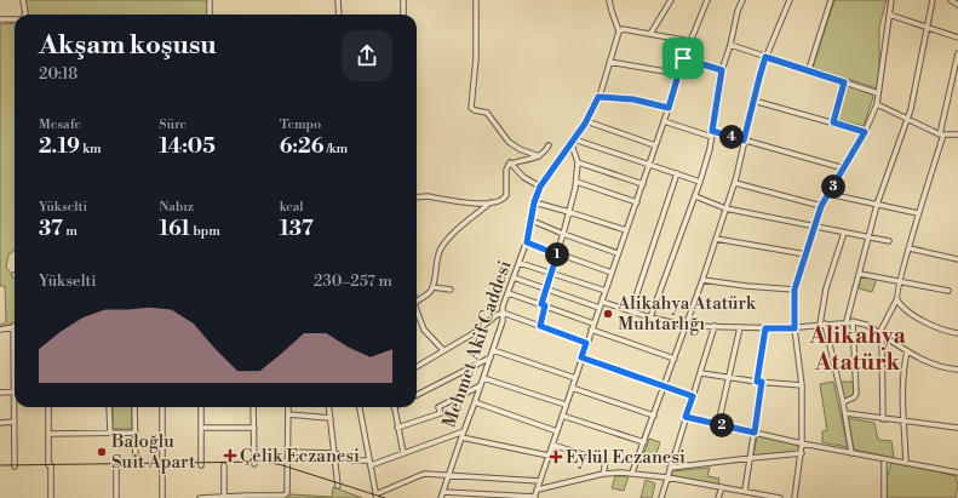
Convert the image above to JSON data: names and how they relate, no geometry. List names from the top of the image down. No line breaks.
{"streets":{"street":["Mehmet Akif Caddesi"]},"districts":["Alikahya Atatürk"],"places":{"other":["Alikahya Atatürk Muhtarlığı","Baloğlu Suit Apart"],"health":["Çelik Eczanesi","Eylül Eczanesi"]},"page":{"heading":["Akşam koşusu","20:18"],"stats":[["Mesafe","2.19 km"],["Süre","14:05"],["Tempo","6:26 /km"],["Yükselti","37 m"],["Nabız","161 bpm"],["kcal","137"]],"pins":["4","3","1","2"],"chart":["Yükselti","230–257 m"]}}
